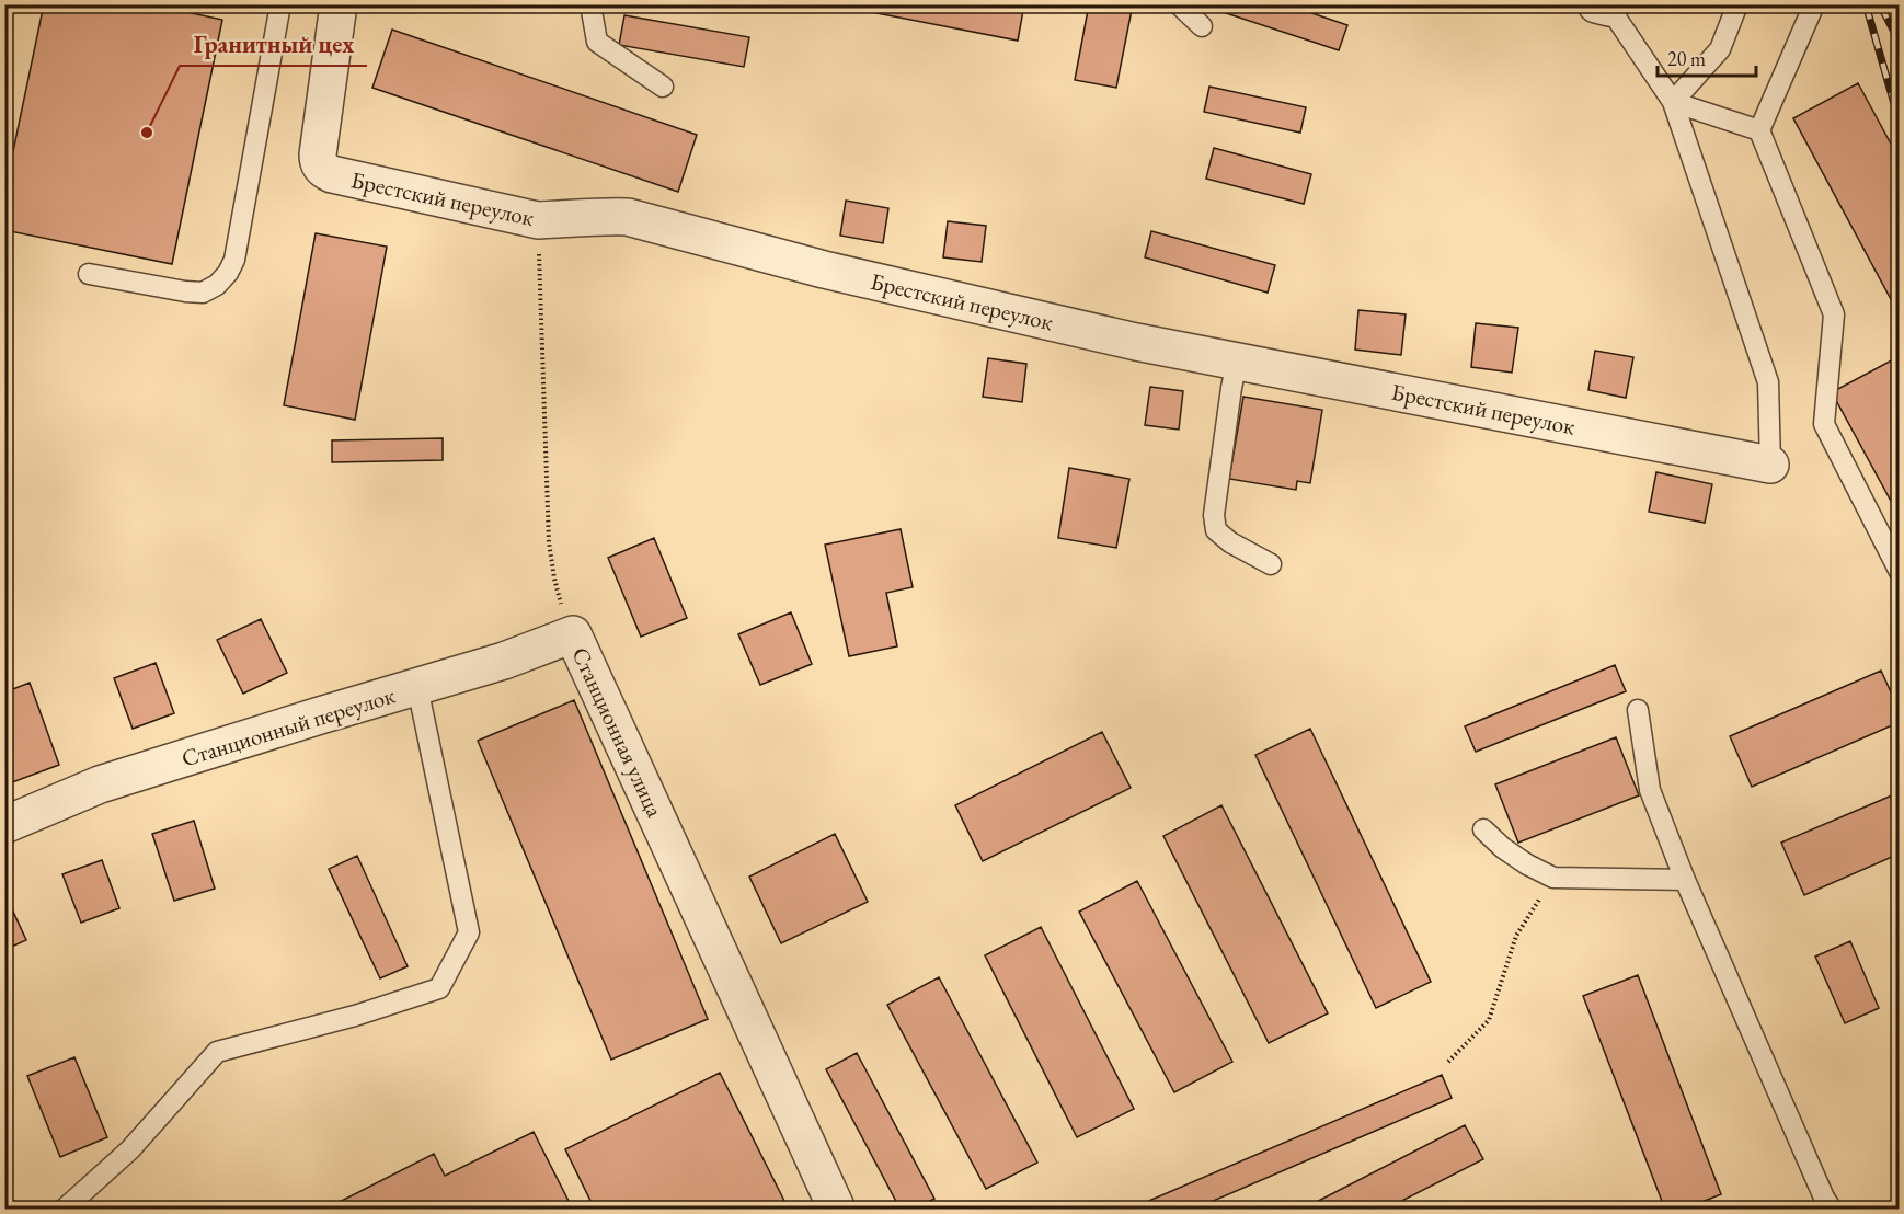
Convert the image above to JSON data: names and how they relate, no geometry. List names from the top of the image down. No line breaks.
{"streets":{"street":["Брестский переулок","Станционный переулок","Станционная улица"]},"crossings":[["Брестский переулок","Станционная улица"],["Станционный переулок","Станционная улица"]],"places":["Гранитный цех"],"scale_bar":"20 m"}
